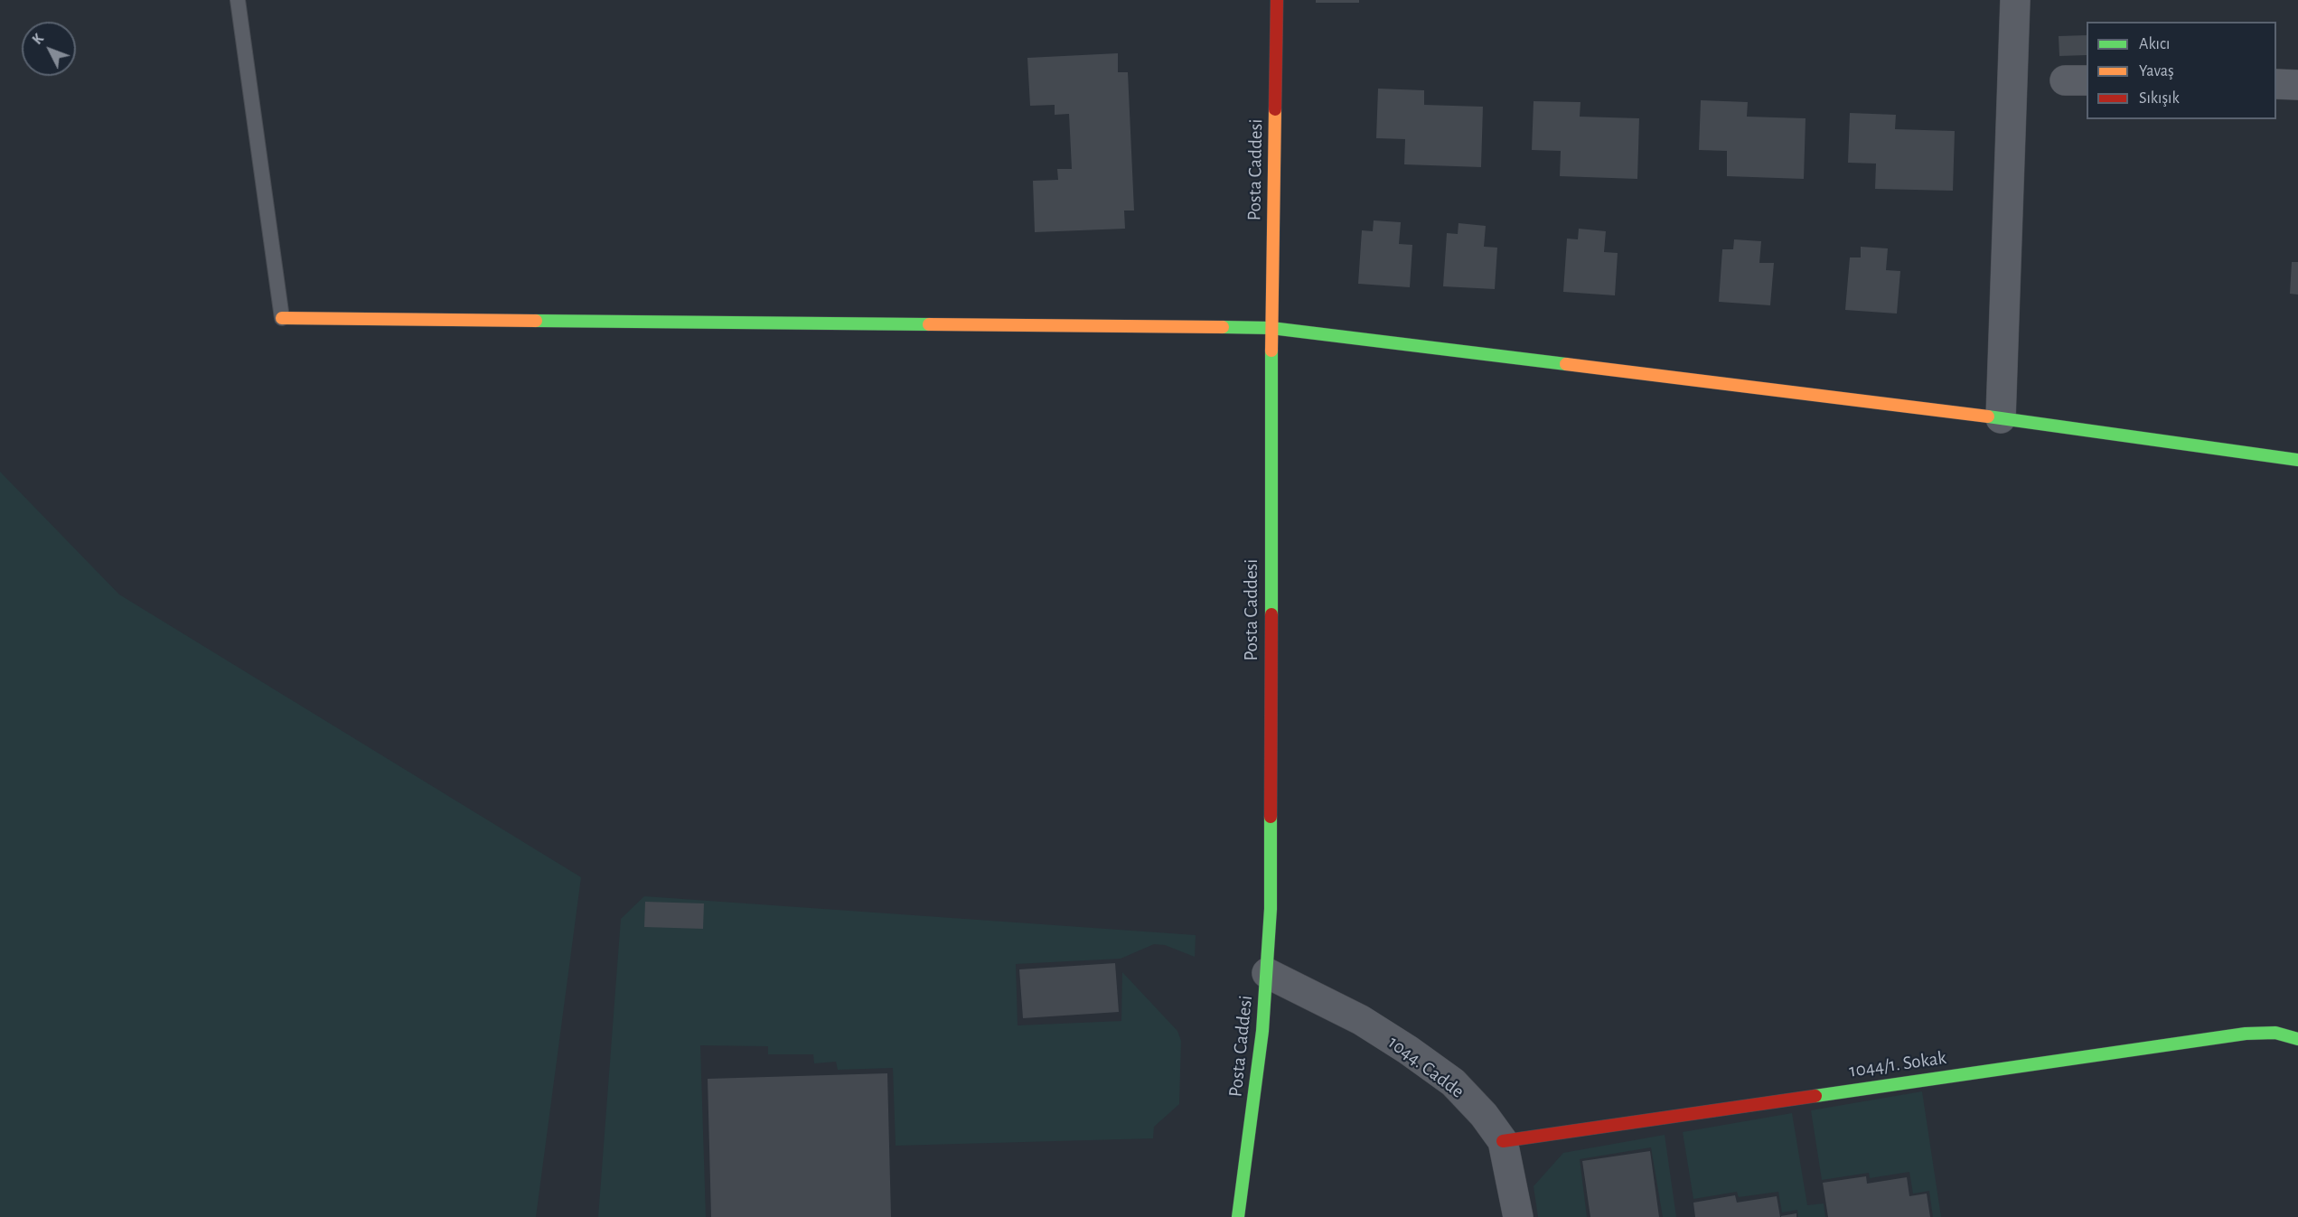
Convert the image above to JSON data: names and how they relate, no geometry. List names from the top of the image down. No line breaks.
{"streets":{"street":["Posta Caddesi","1044/1. Sokak","1044. Cadde"]},"crossings":[["Posta Caddesi","1044. Cadde"],["1044/1. Sokak","1044. Cadde"]],"legend":["Akıcı","Yavaş","Sıkışık"],"north":"top left"}
